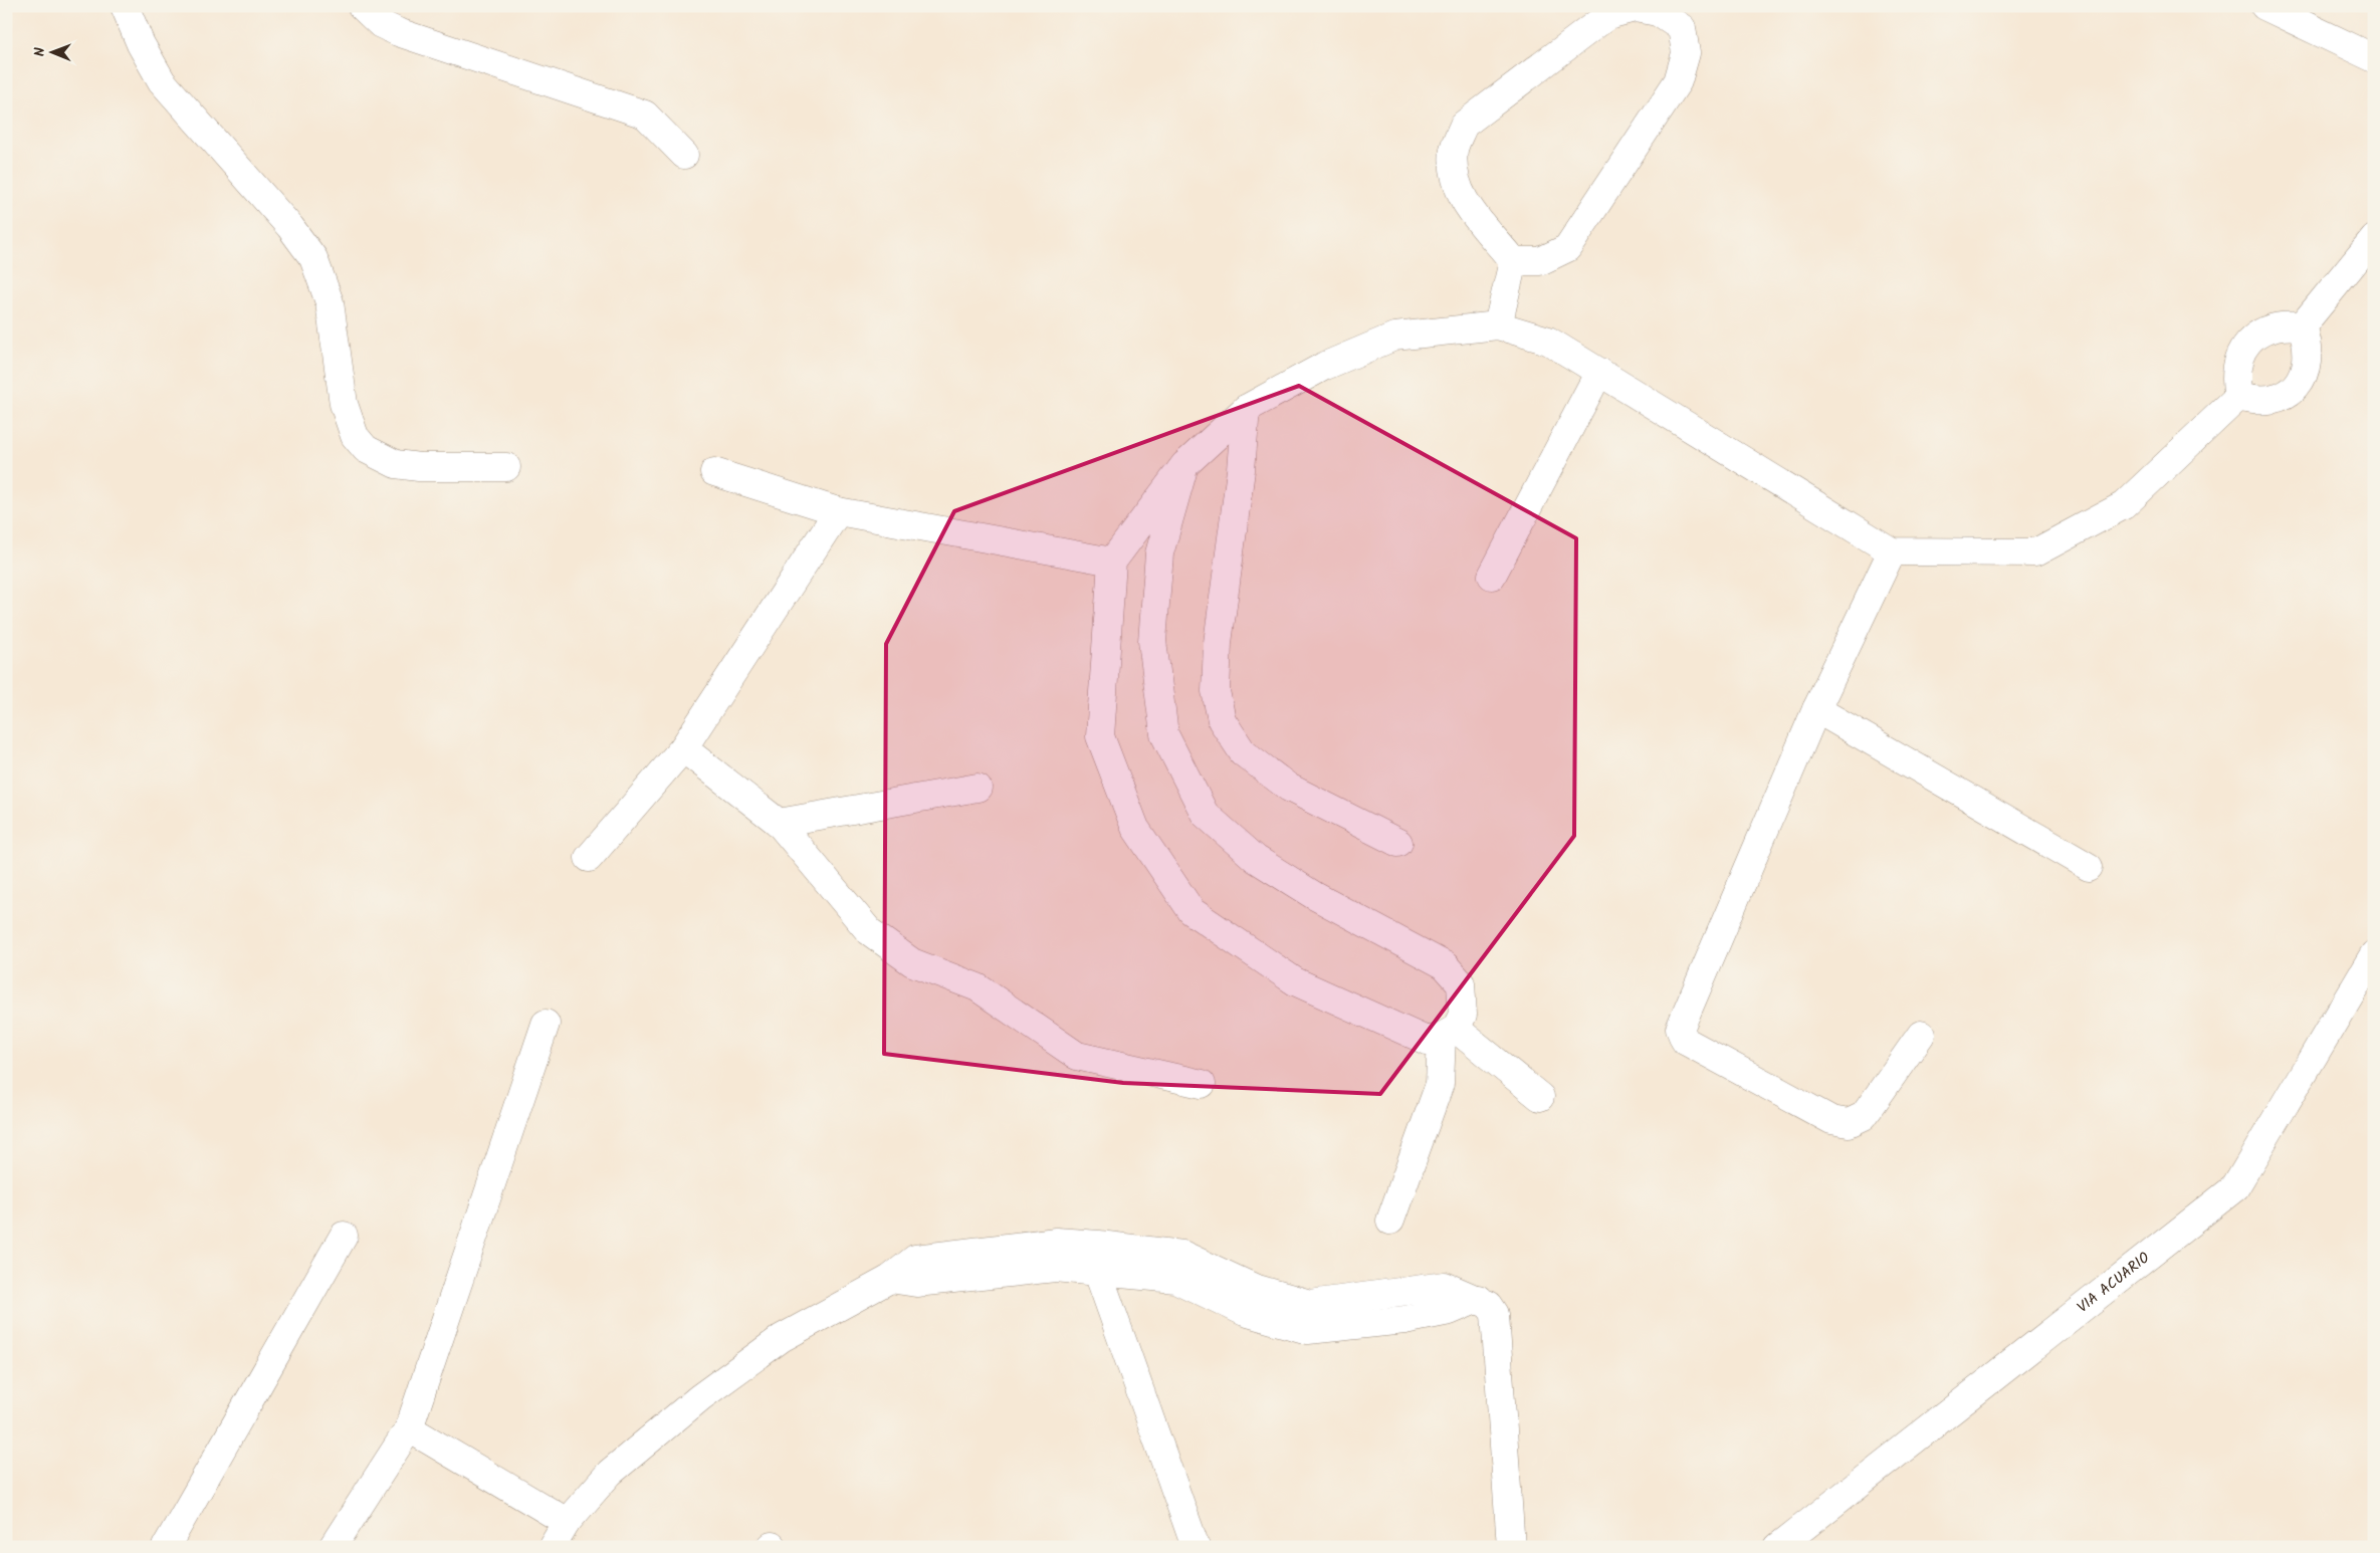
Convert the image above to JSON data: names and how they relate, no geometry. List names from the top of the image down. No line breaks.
{"streets":{"street":["VIA ACUARIO"]},"north":"left"}
